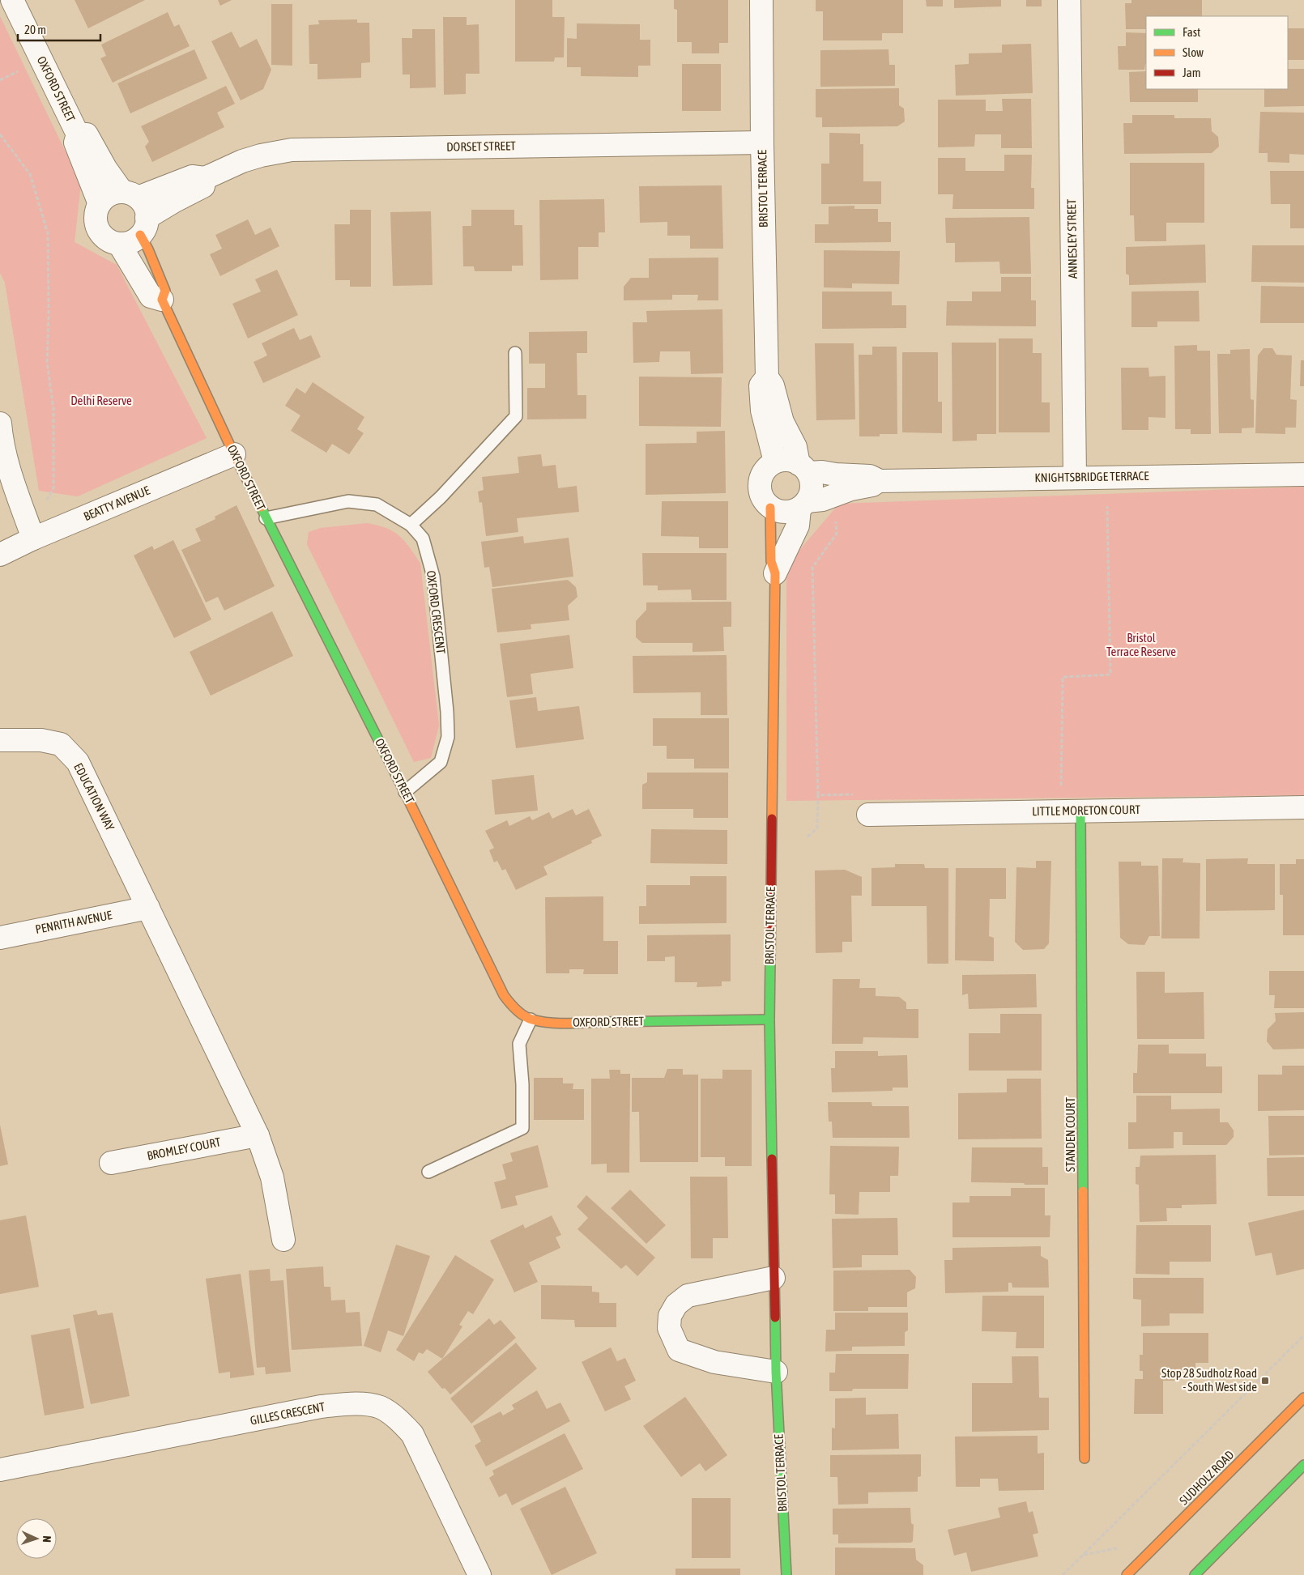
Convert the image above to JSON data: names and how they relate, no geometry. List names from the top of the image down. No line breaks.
{"streets":{"street":["OXFORD STREET","DORSET STREET","BRISTOL TERRACE","ANNESLEY STREET","KNIGHTSBRIDGE TERRACE","BEATTY AVENUE","EDUCATION WAY","LITTLE MORETON COURT","PENRITH AVENUE","STANDEN COURT","BROMLEY COURT","GILLES CRESCENT","SUDHOLZ ROAD"],"lane":["OXFORD CRESCENT"]},"crossings":[["OXFORD STREET","DORSET STREET"],["OXFORD STREET","BRISTOL TERRACE"],["OXFORD STREET","BEATTY AVENUE"],["OXFORD STREET","OXFORD CRESCENT"],["DORSET STREET","BRISTOL TERRACE"],["BRISTOL TERRACE","KNIGHTSBRIDGE TERRACE"],["ANNESLEY STREET","KNIGHTSBRIDGE TERRACE"],["EDUCATION WAY","PENRITH AVENUE"],["EDUCATION WAY","BROMLEY COURT"],["LITTLE MORETON COURT","STANDEN COURT"]],"parks":["Delhi Reserve","Bristol Terrace Reserve"],"places":{"transit":["Stop 28 Sudholz Road - South West side"]},"legend":["Fast","Slow","Jam"],"scale_bar":"20 m","north":"right"}
